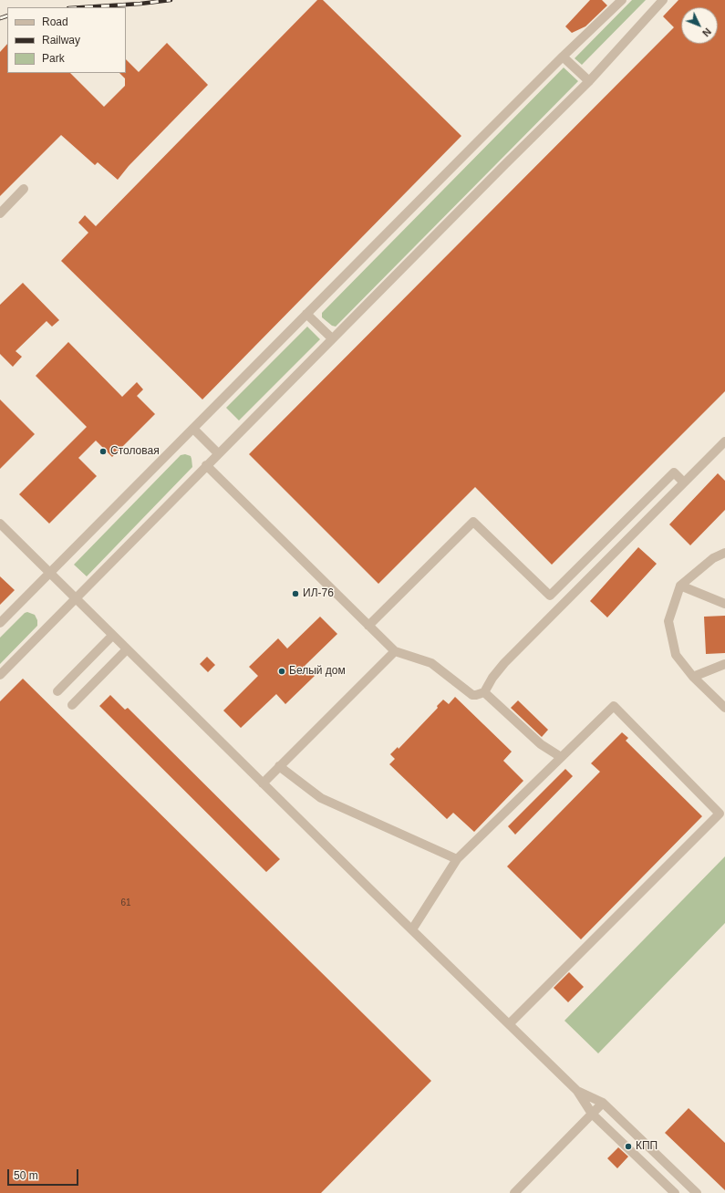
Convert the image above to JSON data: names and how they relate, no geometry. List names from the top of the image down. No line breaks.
{"places":["Столовая","ИЛ-76","Белый дом","КПП"],"house_numbers":["61"],"legend":["Road","Railway","Park"],"scale_bar":"50 m","north":"bottom right"}
